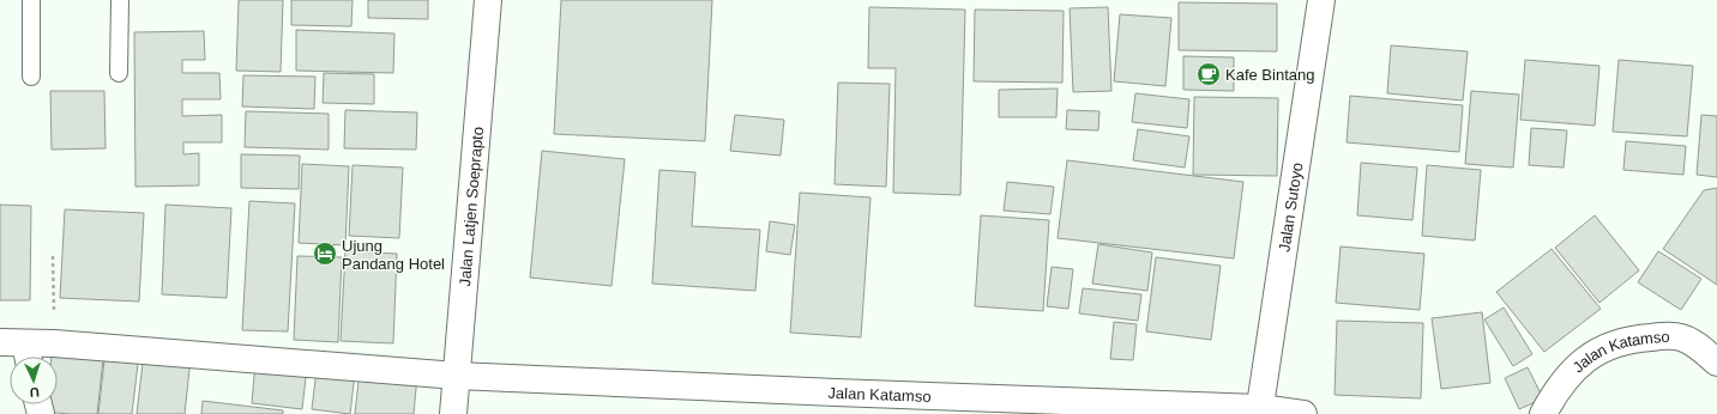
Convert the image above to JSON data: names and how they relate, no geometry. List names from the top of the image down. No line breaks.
{"streets":{"street":["Jalan Latjen Soeprapto","Jalan Sutoyo","Jalan Katamso"]},"crossings":[["Jalan Latjen Soeprapto","Jalan Katamso"],["Jalan Sutoyo","Jalan Katamso"]],"places":{"cafe":["Kafe Bintang"],"hotel":["Ujung Pandang Hotel"]},"north":"bottom"}
